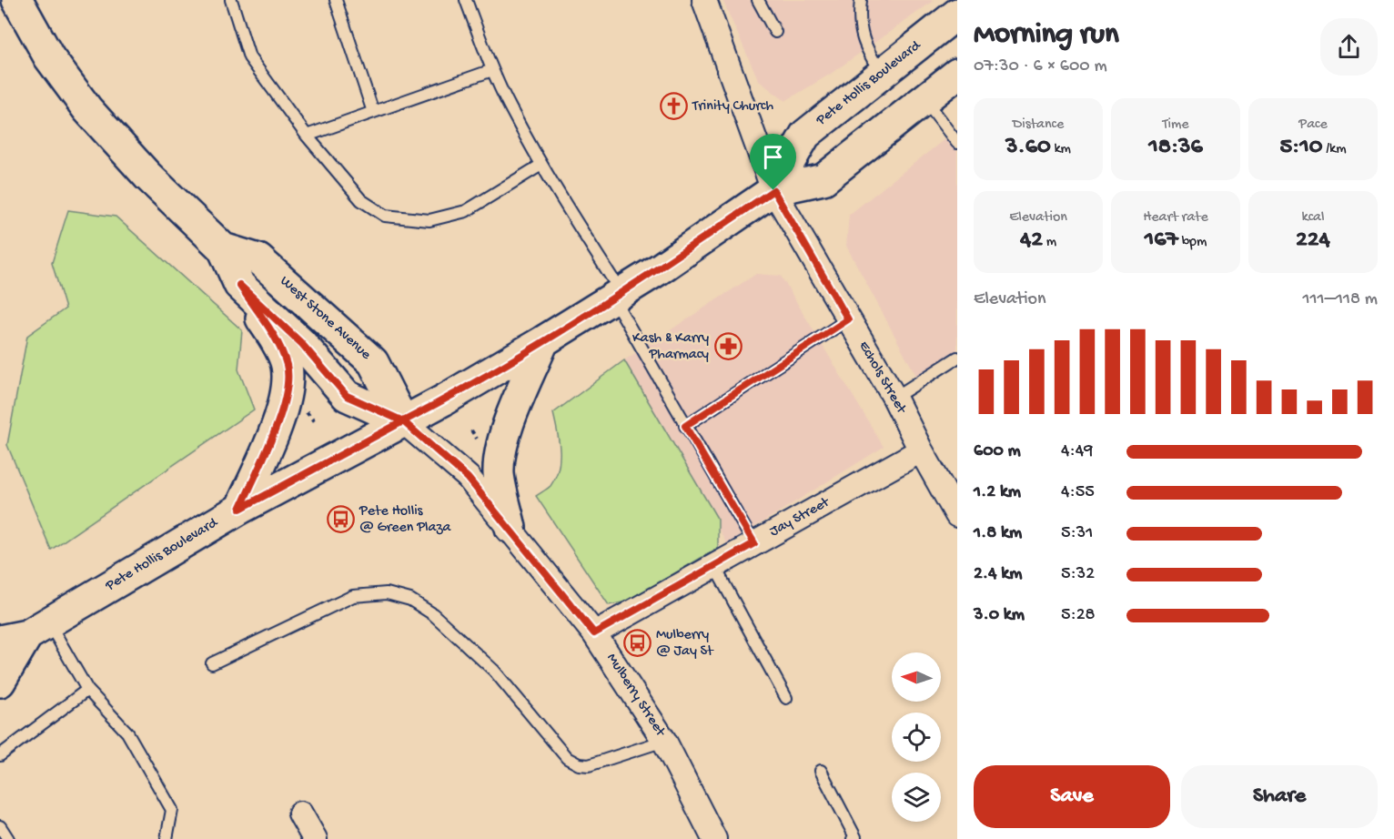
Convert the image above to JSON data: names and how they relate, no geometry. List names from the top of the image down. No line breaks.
{"streets":{"main road":["Pete Hollis Boulevard","West Stone Avenue"],"street":["Echols Street","Jay Street","Mulberry Street"]},"crossings":[["Pete Hollis Boulevard","West Stone Avenue"],["Pete Hollis Boulevard","Echols Street"],["Pete Hollis Boulevard","Mulberry Street"],["West Stone Avenue","Mulberry Street"],["Echols Street","Jay Street"],["Jay Street","Mulberry Street"]],"places":{"church":["Trinity Church"],"pharmacy":["Kash & Karry Pharmacy"],"bus stop":["Pete Hollis @ Green Plaza","Mulberry @ Jay St"]},"north":"left","page":{"heading":["Morning run","07:30 · 6 × 600 m"],"stats":[["Distance","3.60 km"],["Time","18:36"],["Pace","5:10 /km"],["Elevation","42 m"],["Heart rate","167 bpm"],["kcal","224"]],"chart":["Elevation","111–118 m"],"list":[{"name":"600 m","note":"4:49"},{"name":"1.2 km","note":"4:55"},{"name":"1.8 km","note":"5:31"},{"name":"2.4 km","note":"5:32"},{"name":"3.0 km","note":"5:28"}],"buttons":["Save","Share"]}}
